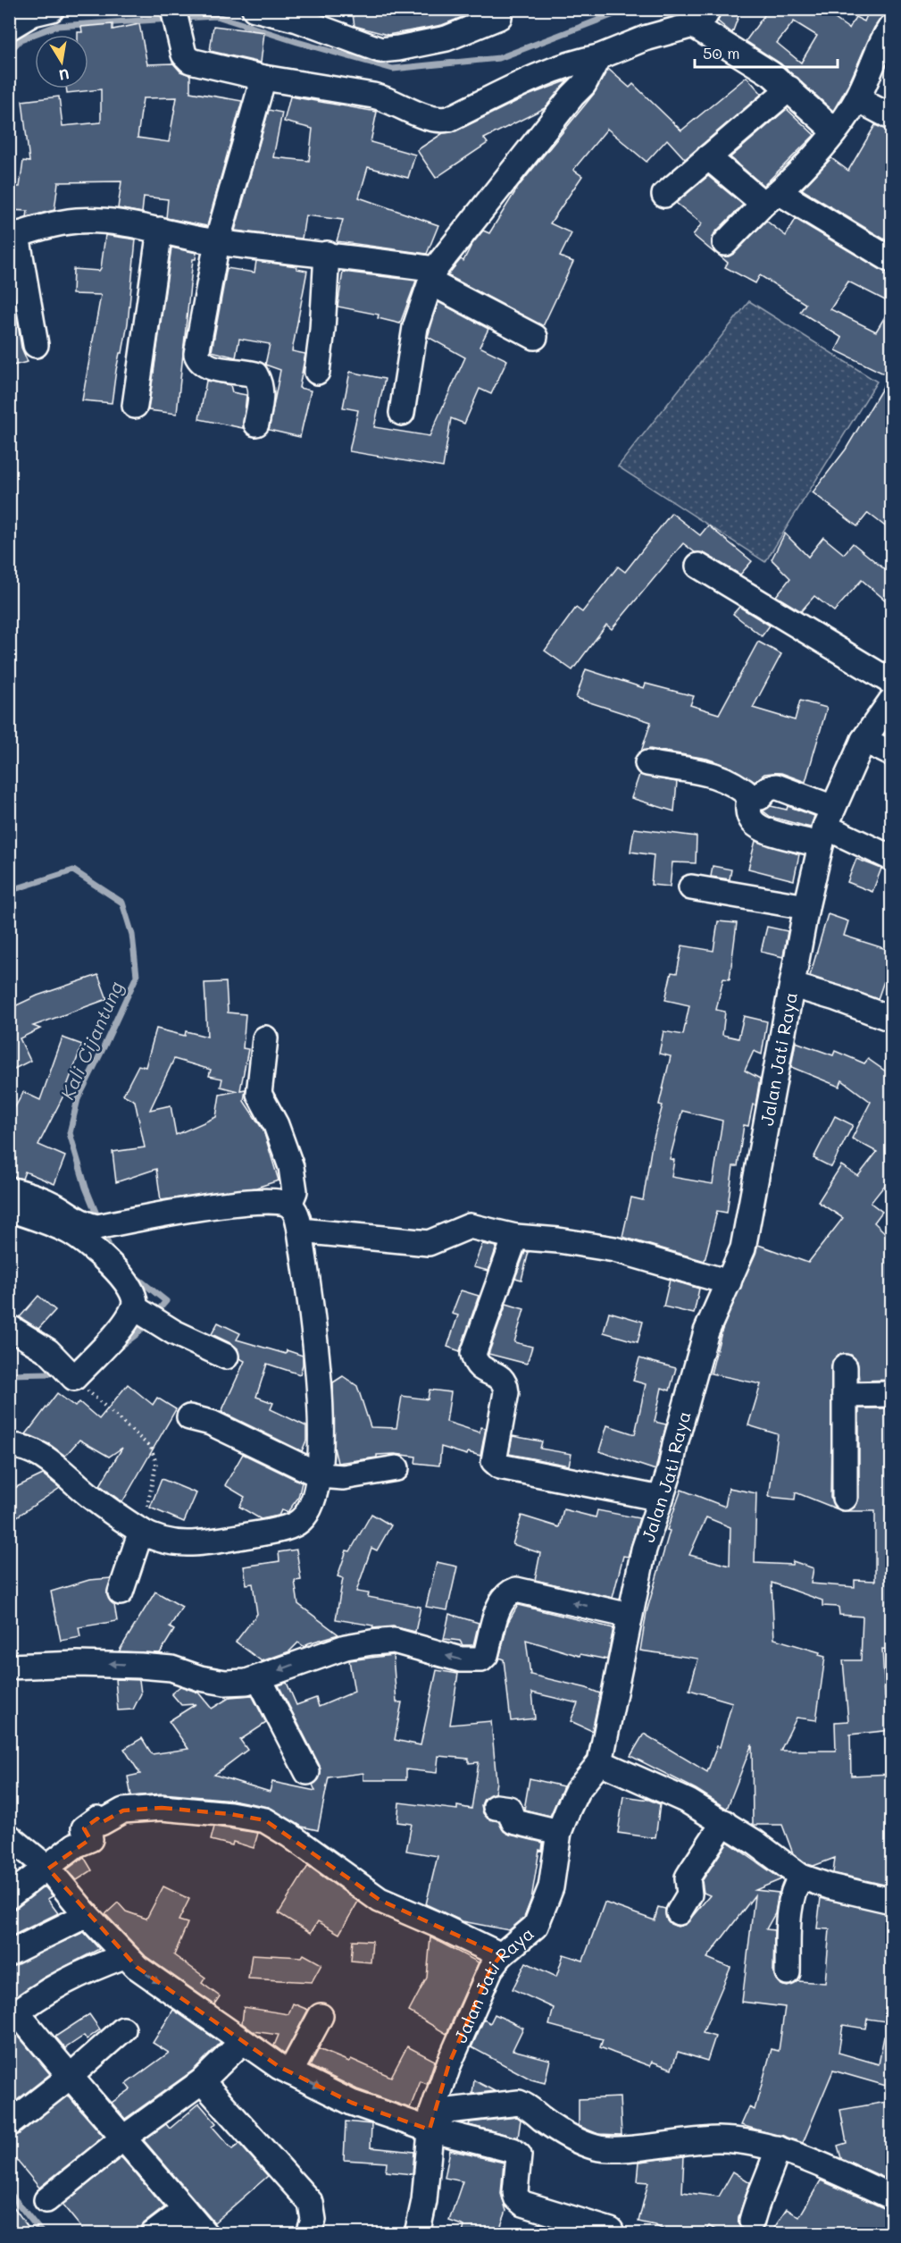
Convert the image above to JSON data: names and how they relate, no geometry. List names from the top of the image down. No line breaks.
{"streets":{"street":["Jalan Jati Raya"]},"water":["Kali Cijantung"],"scale_bar":"50 m","north":"bottom"}
